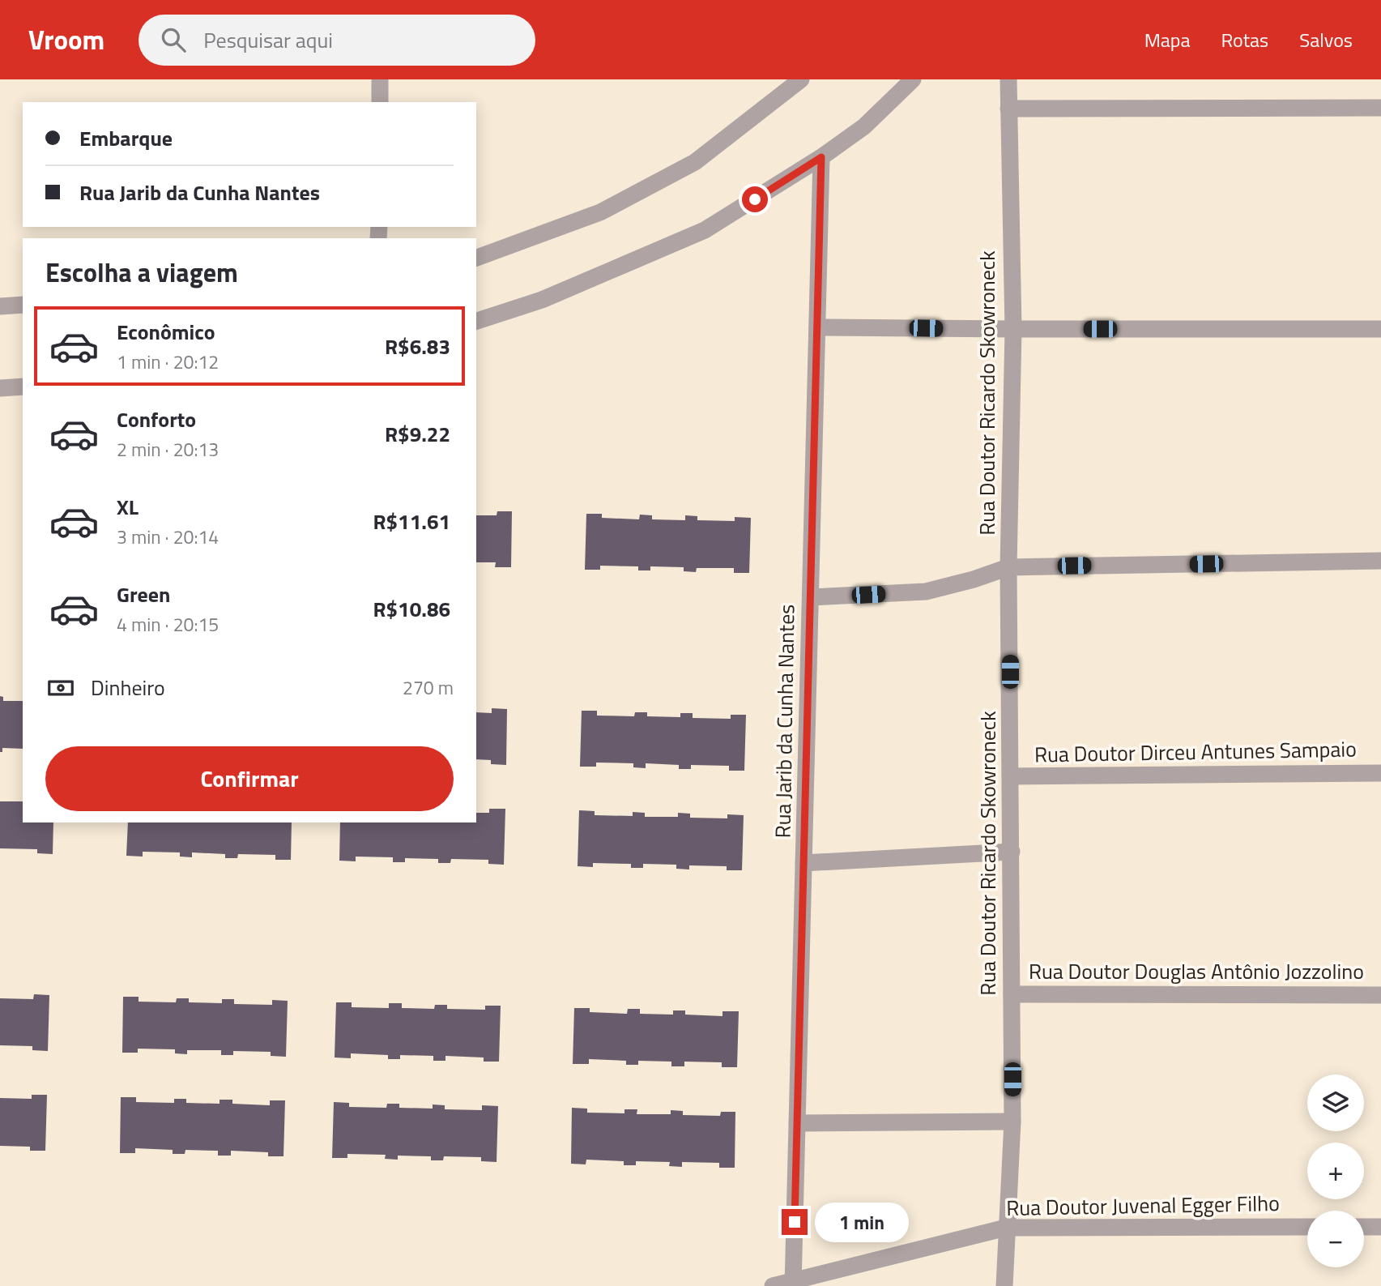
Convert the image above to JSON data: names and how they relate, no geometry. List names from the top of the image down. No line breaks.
{"streets":{"street":["Rua Doutor Ricardo Skowroneck","Rua Jarib da Cunha Nantes","Rua Doutor Dirceu Antunes Sampaio","Rua Doutor Douglas Antônio Jozzolino","Rua Doutor Juvenal Egger Filho"]},"crossings":[["Rua Doutor Ricardo Skowroneck","Rua Doutor Dirceu Antunes Sampaio"],["Rua Doutor Ricardo Skowroneck","Rua Doutor Douglas Antônio Jozzolino"],["Rua Doutor Ricardo Skowroneck","Rua Doutor Juvenal Egger Filho"],["Rua Jarib da Cunha Nantes","Rua Doutor Juvenal Egger Filho"]],"page":{"header":"Vroom","search":"Pesquisar aqui","nav":["Mapa","Rotas","Salvos"],"banner":["Embarque","Rua Jarib da Cunha Nantes"],"heading":"Escolha a viagem","list":[{"name":"Econômico","note":"1 min · 20:12","value":"R$6.83"},{"name":"Conforto","note":"2 min · 20:13","value":"R$9.22"},{"name":"XL","note":"3 min · 20:14","value":"R$11.61"},{"name":"Green","note":"4 min · 20:15","value":"R$10.86"}],"pay":["Dinheiro","270 m"],"buttons":"Confirmar","map_buttons":["+","−"],"bubble":"1 min"}}
